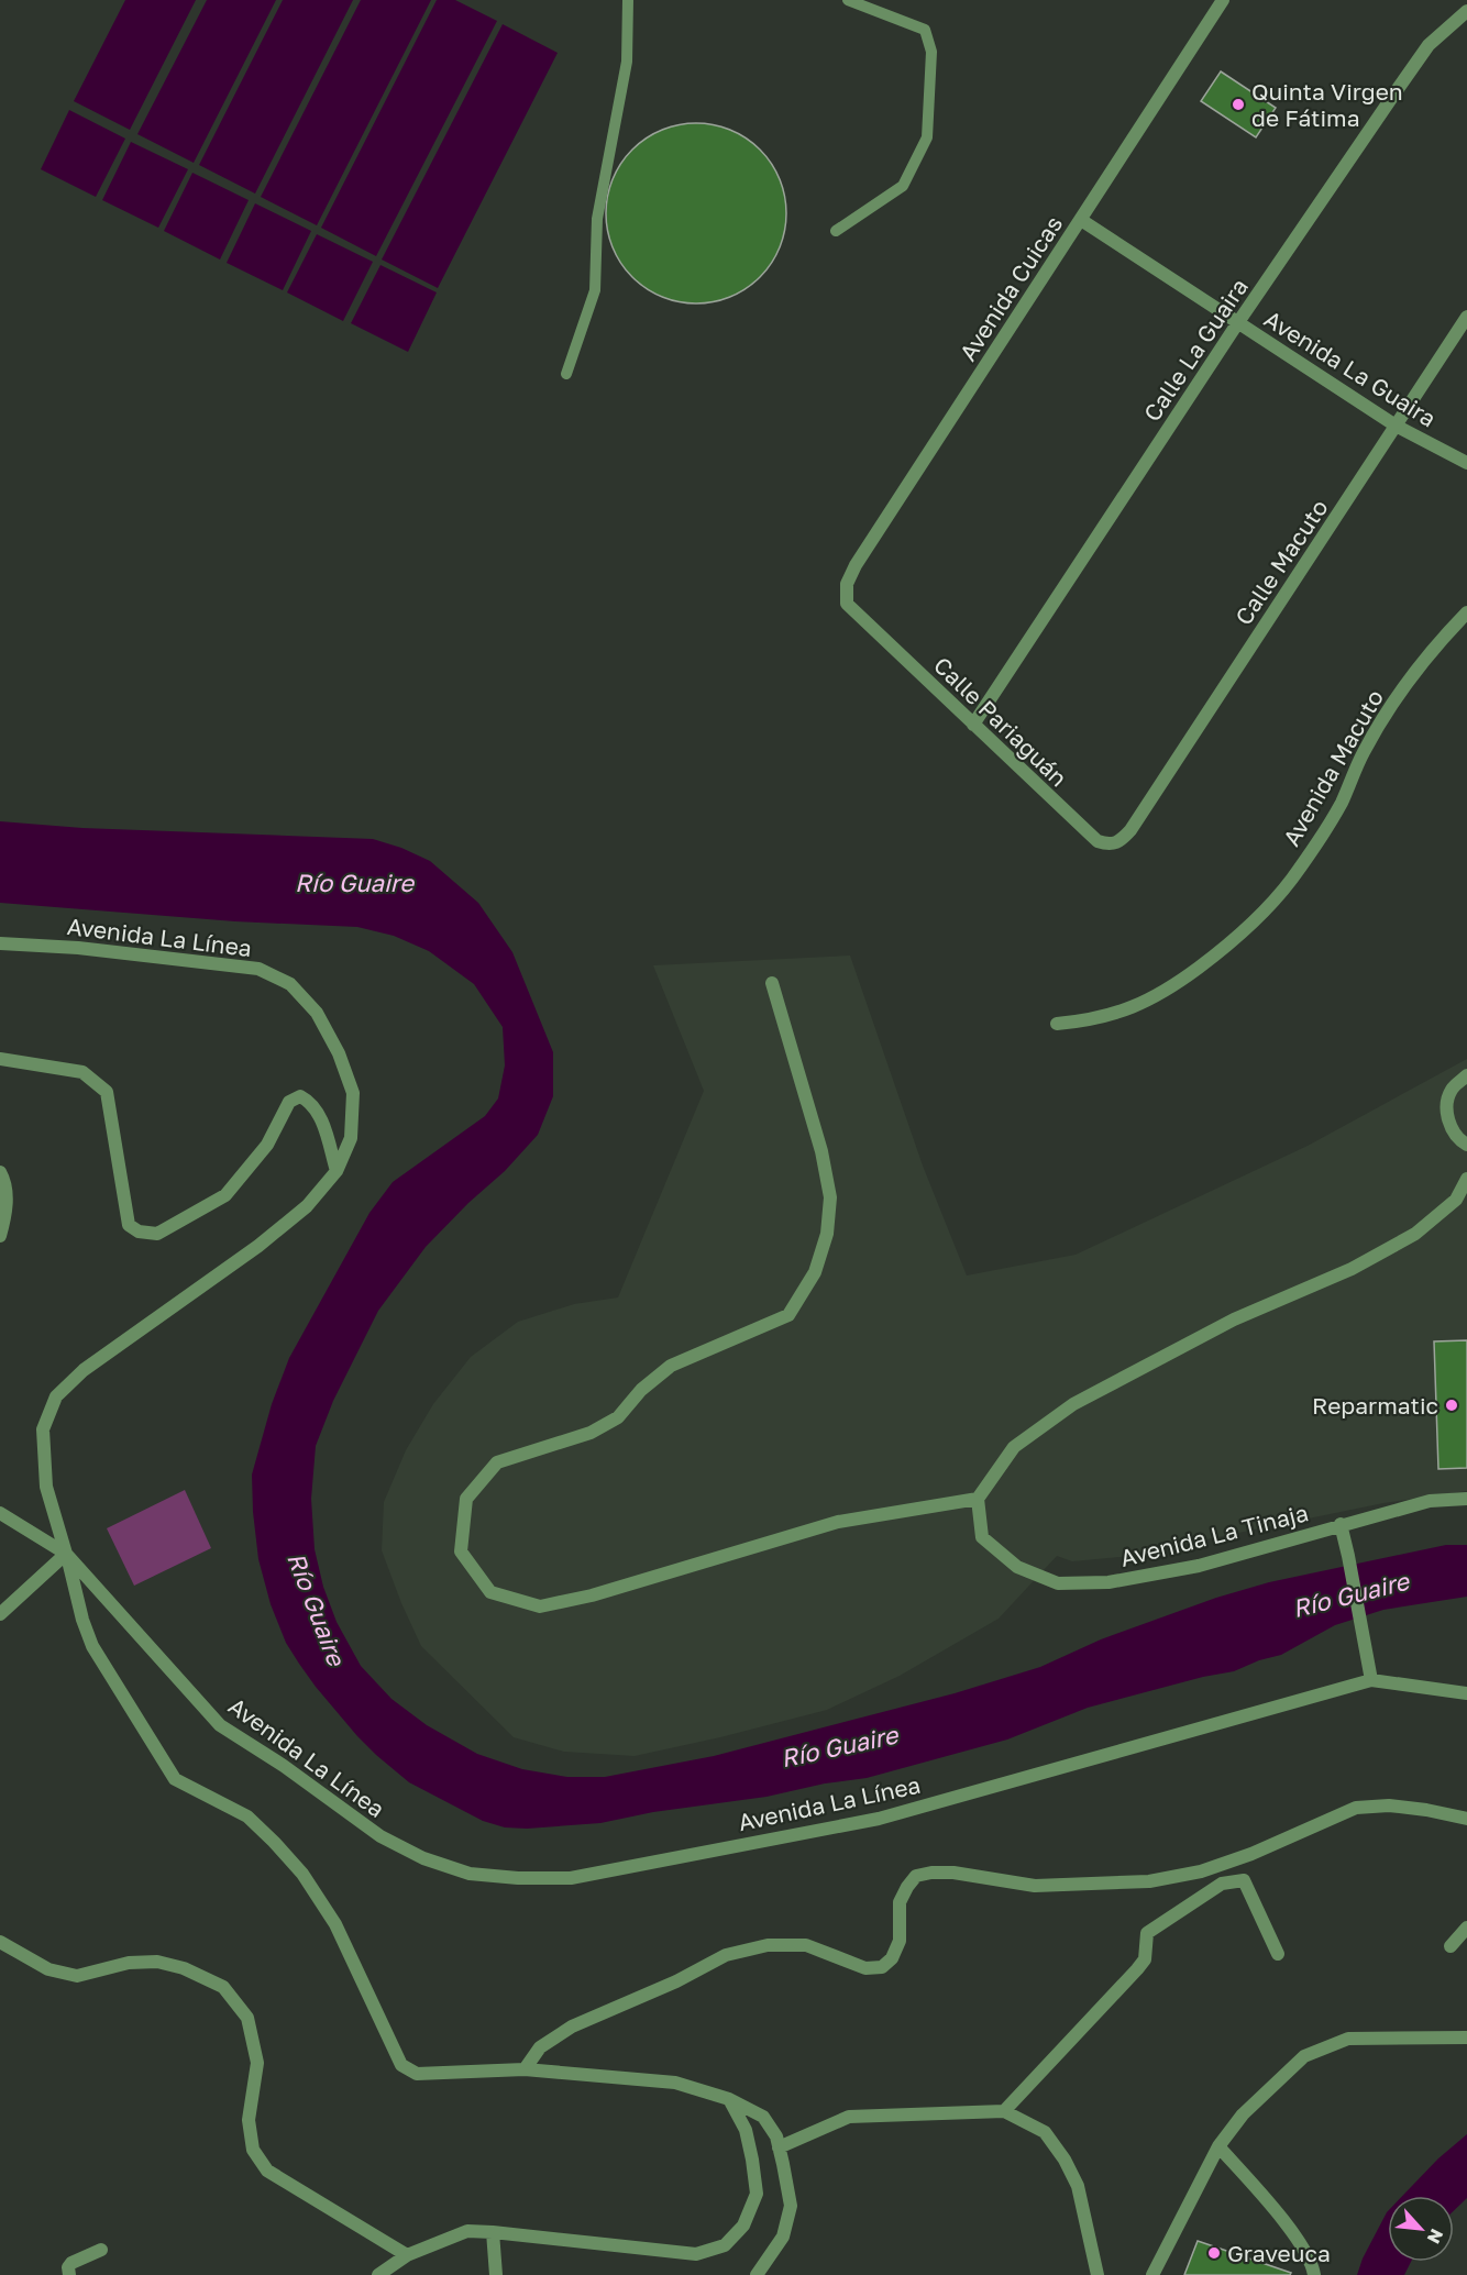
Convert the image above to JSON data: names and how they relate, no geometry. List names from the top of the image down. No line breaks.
{"streets":{"street":["Avenida Cuicas","Calle La Guaira","Avenida La Guaira","Calle Macuto","Calle Pariaguán","Avenida Macuto","Avenida La Línea","Avenida La Tinaja"]},"crossings":[["Avenida Cuicas","Avenida La Guaira"],["Avenida Cuicas","Calle Pariaguán"],["Calle La Guaira","Avenida La Guaira"],["Calle La Guaira","Calle Pariaguán"],["Avenida La Guaira","Calle Macuto"],["Calle Macuto","Calle Pariaguán"]],"water":["Río Guaire"],"places":["Quinta Virgen de Fátima","Reparmatic","Graveuca"],"north":"bottom right"}
